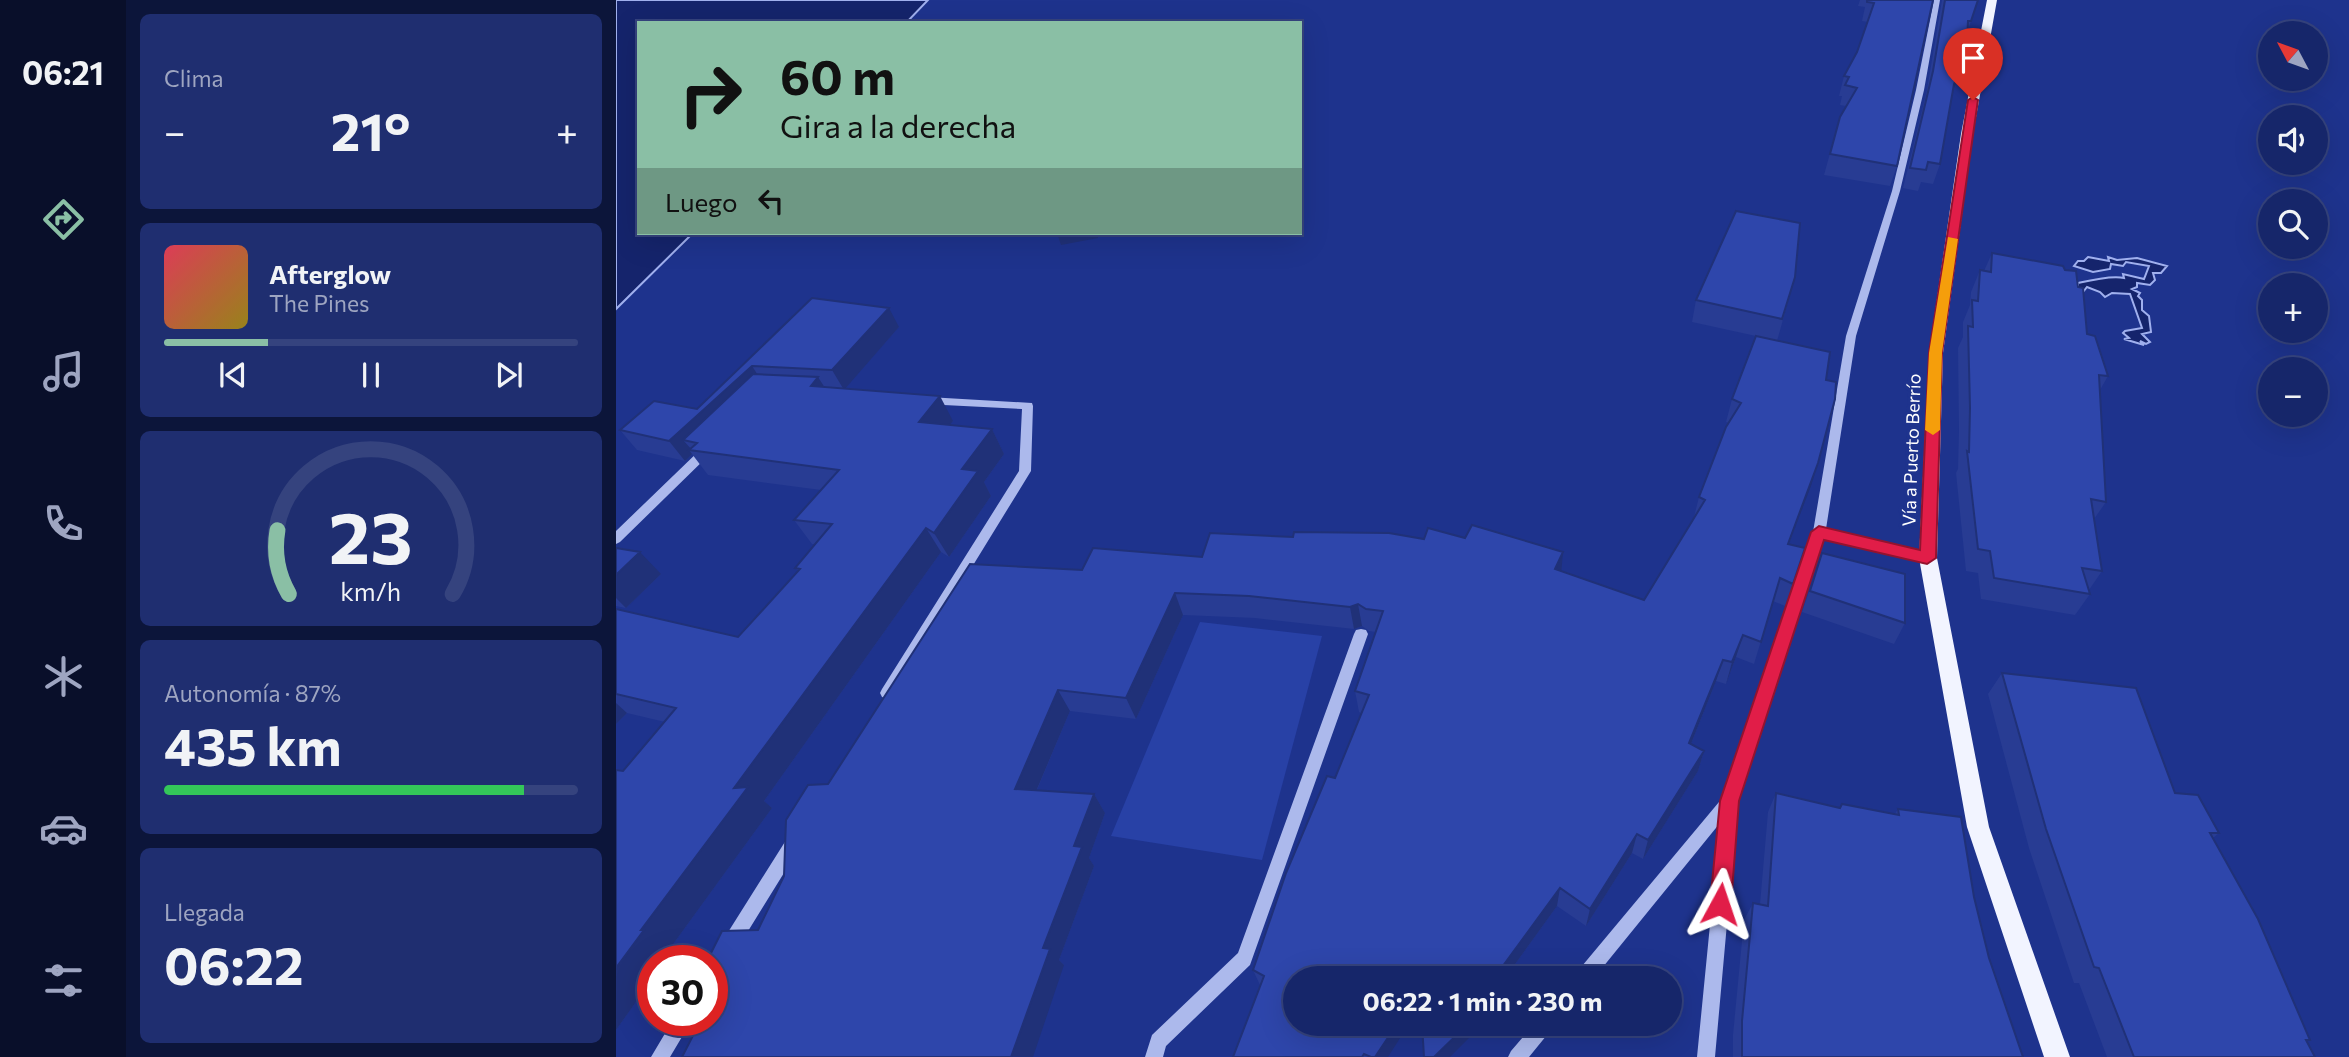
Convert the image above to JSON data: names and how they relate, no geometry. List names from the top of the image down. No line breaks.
{"streets":{"main road":["Vía a Puerto Berrío"]},"north":"top left","page":{"tabs":"06:21","tile":["Clima",["Autonomía · 87%","435 km"],["Llegada","06:22"]],"map_buttons":["+","−"],"turn":["60 m","Gira a la derecha"],"heat":["−","21°","+"],"then":"Luego","song":["Afterglow","The Pines"],"limit":"30","trip":"06:22 · 1 min · 230 m","gauge":["23","km/h"]}}
